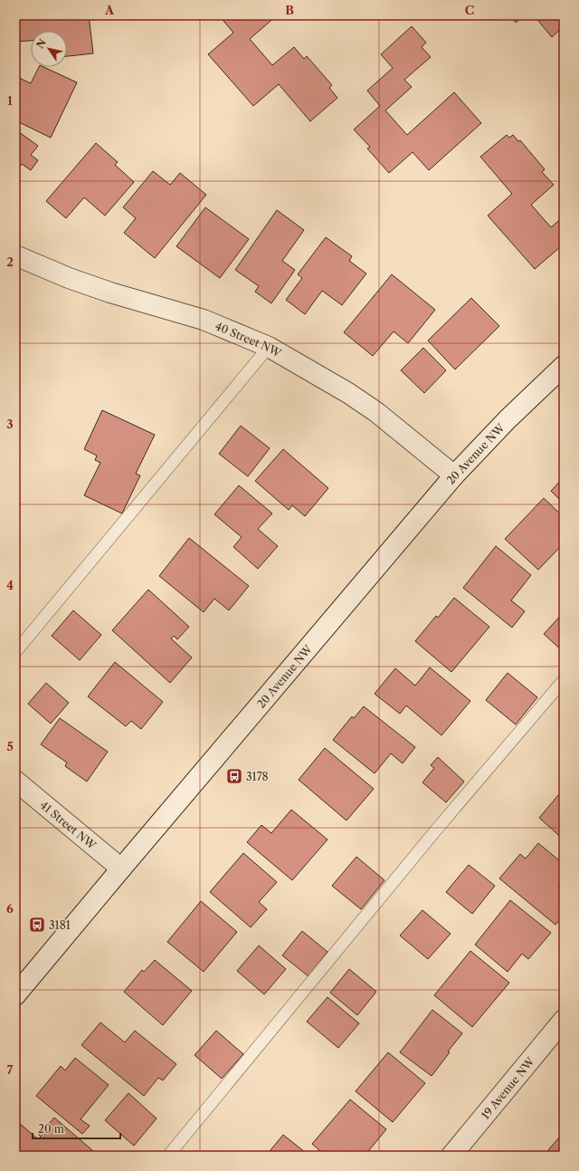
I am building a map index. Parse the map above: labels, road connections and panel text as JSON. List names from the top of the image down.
{
  "streets": {
    "street": [
      "40 Street NW",
      "20 Avenue NW",
      "41 Street NW",
      "19 Avenue NW"
    ]
  },
  "crossings": [
    ["40 Street NW", "20 Avenue NW"],
    ["20 Avenue NW", "41 Street NW"]
  ],
  "places": {
    "bus stop": ["3178", "3181"]
  },
  "scale_bar": "20 m",
  "north": "top left",
  "grid": {
    "columns": ["A", "B", "C"],
    "rows": [
      "1",
      "2",
      "3",
      "4",
      "5",
      "6",
      "7"
    ]
  }
}
